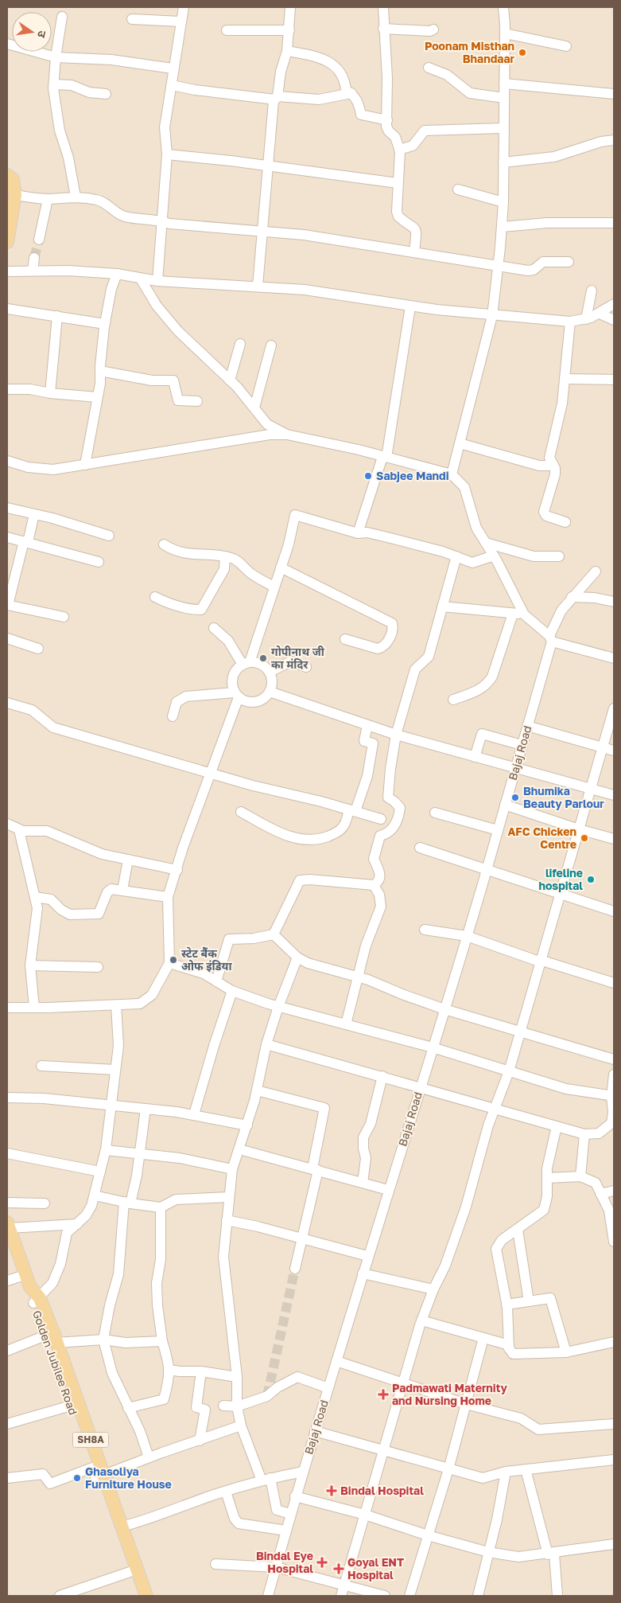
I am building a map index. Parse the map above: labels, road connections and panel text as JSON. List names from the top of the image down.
{
  "streets": {
    "main road": ["Golden Jubilee Road", "SH8A"],
    "street": ["Bajaj Road"]
  },
  "crossings": [
    ["Golden Jubilee Road", "SH8A"]
  ],
  "places": {
    "other": [
      "Poonam Misthan Bhandaar",
      "Sabjee Mandi",
      "गोपीनाथ जी का मंदिर",
      "Bhumika Beauty Parlour",
      "AFC Chicken Centre",
      "lifeline hospital",
      "स्टेट बेैंक ओफ इंडिया",
      "Ghasoliya Furniture House"
    ],
    "health": [
      "Padmawati Maternity and Nursing Home",
      "Bindal Hospital",
      "Bindal Eye Hospital",
      "Goyal ENT Hospital"
    ]
  },
  "north": "right"
}
